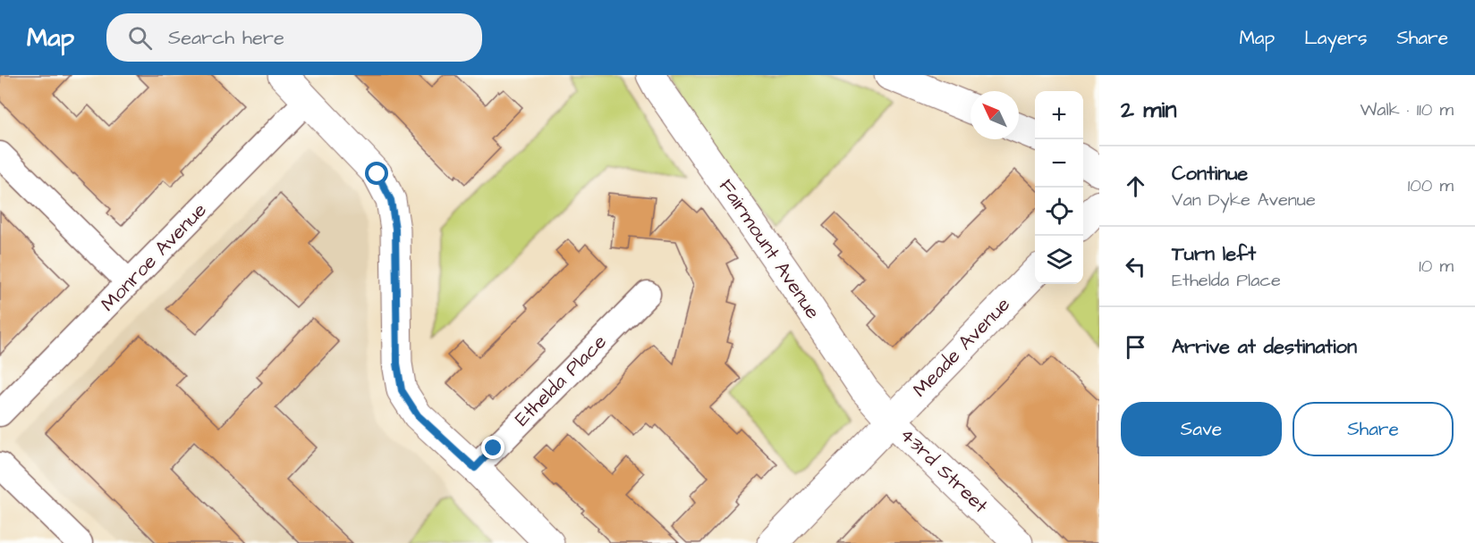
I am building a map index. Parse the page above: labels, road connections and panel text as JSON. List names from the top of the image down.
{
  "streets": {
    "main road": ["Fairmount Avenue", "Meade Avenue", "43rd Street"],
    "street": ["Monroe Avenue", "Ethelda Place"]
  },
  "crossings": [
    ["Fairmount Avenue", "Meade Avenue"],
    ["Fairmount Avenue", "43rd Street"],
    ["Meade Avenue", "43rd Street"]
  ],
  "north": "top left",
  "page": {
    "header": "Map",
    "search": "Search here",
    "nav": ["Map", "Layers", "Share"],
    "heading": ["2 min", "Walk · 110 m"],
    "map_buttons": ["+", "−"],
    "list": [
      ["Continue", "Van Dyke Avenue", "100 m"],
      ["Turn left", "Ethelda Place", "10 m"],
      "Arrive at destination"
    ],
    "buttons": ["Save", "Share"]
  }
}
